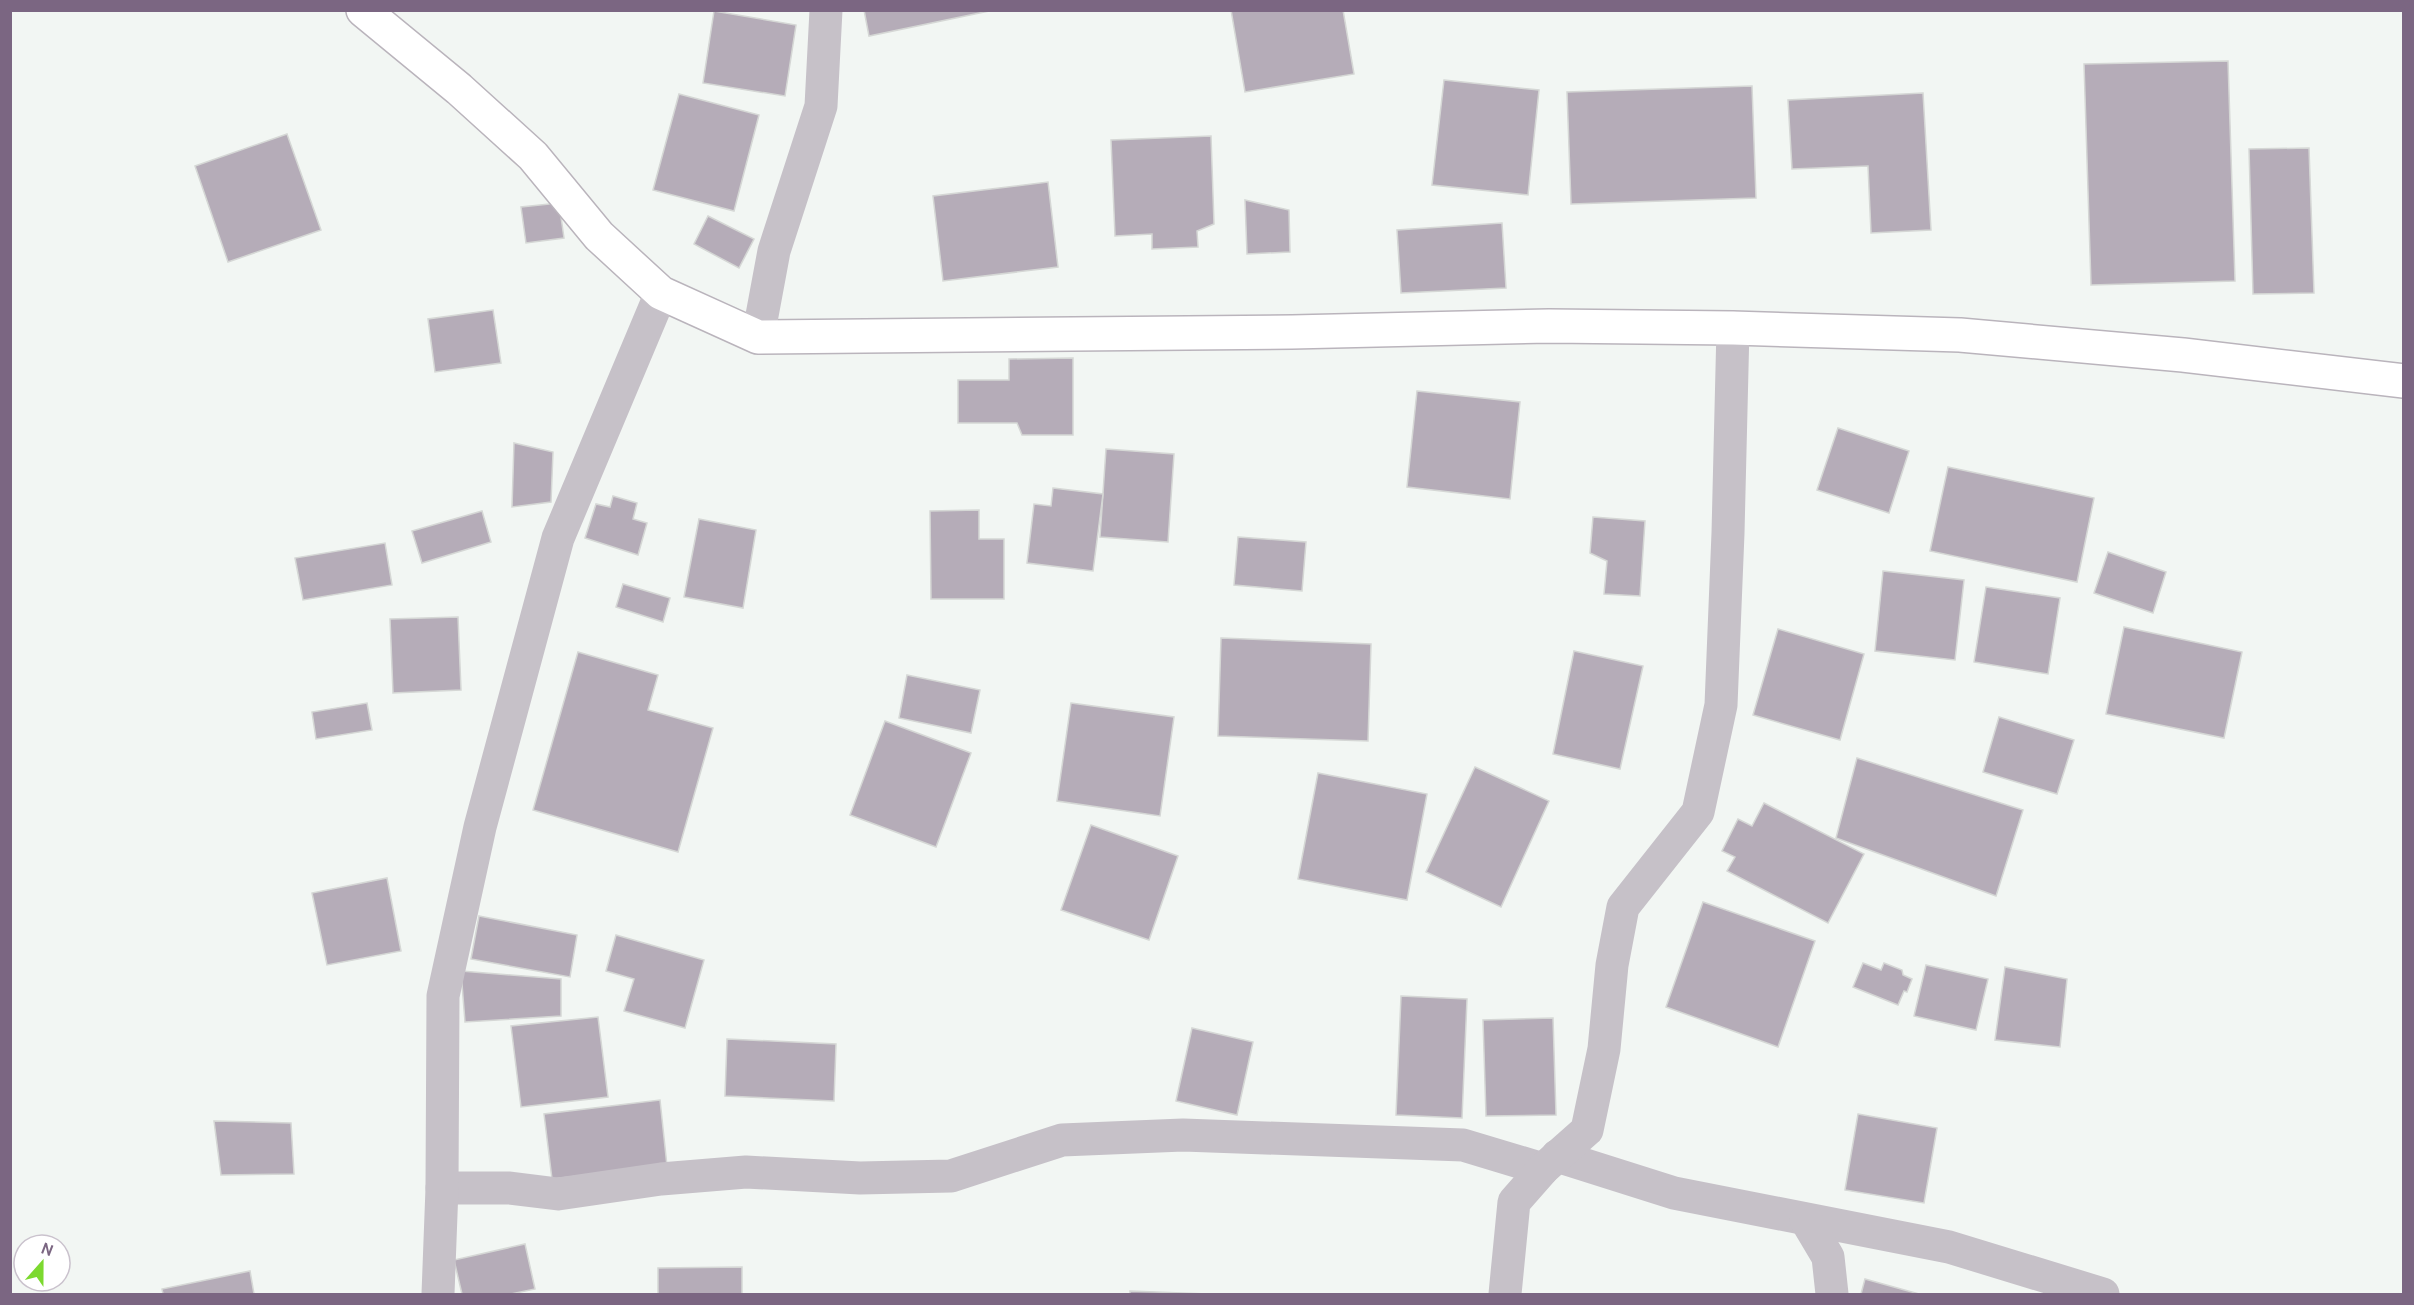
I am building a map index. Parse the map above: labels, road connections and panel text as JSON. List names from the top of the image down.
{
  "north": "top"
}
